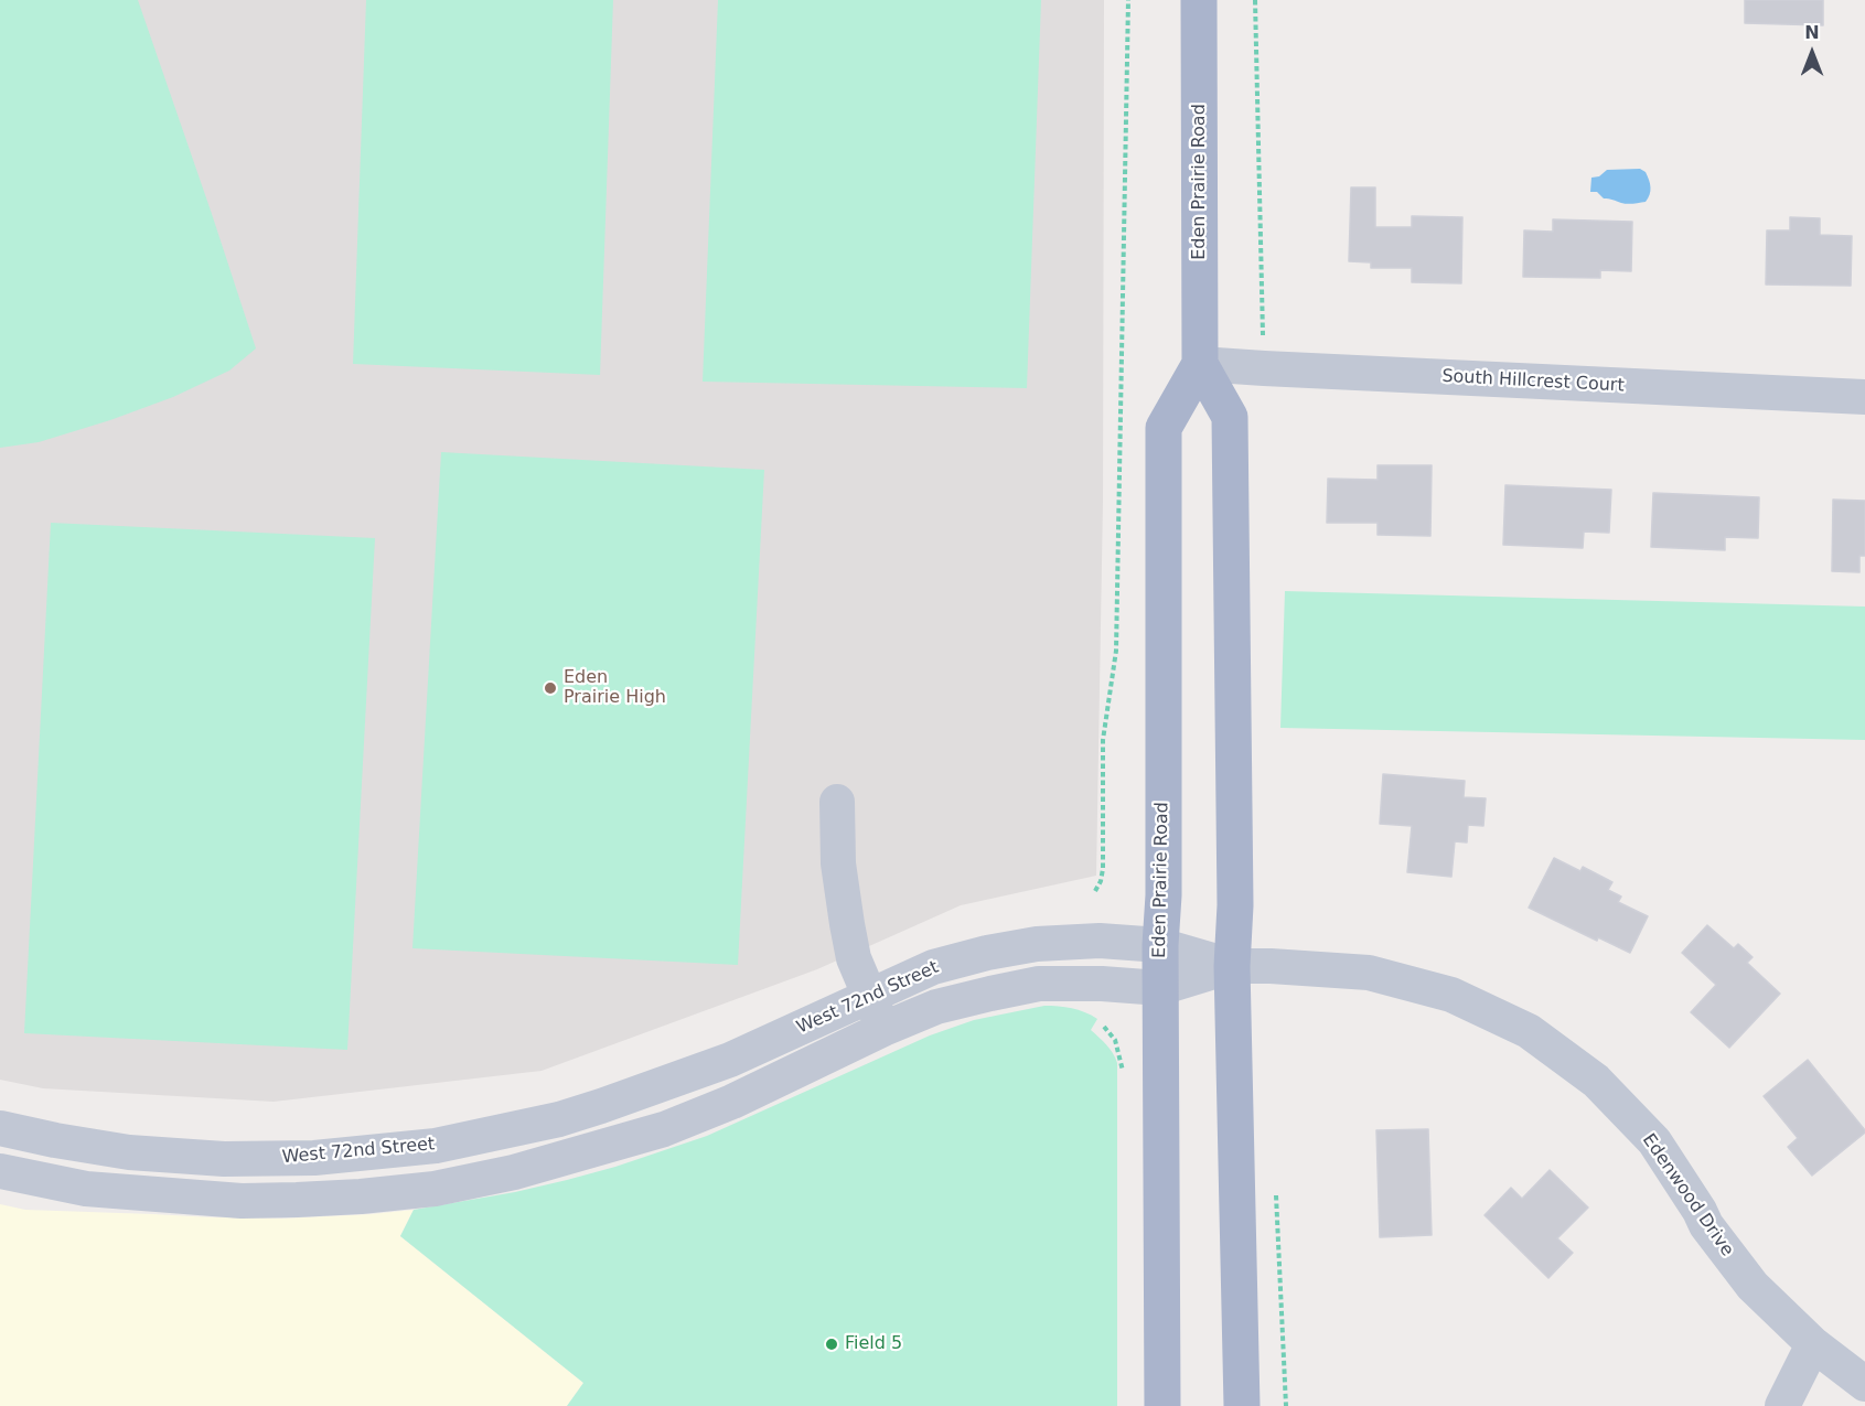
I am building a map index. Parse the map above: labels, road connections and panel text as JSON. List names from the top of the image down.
{
  "streets": {
    "main road": ["Eden Prairie Road"],
    "street": ["South Hillcrest Court", "West 72nd Street", "Edenwood Drive"]
  },
  "crossings": [
    ["Eden Prairie Road", "South Hillcrest Court"],
    ["Eden Prairie Road", "West 72nd Street"],
    ["Eden Prairie Road", "Edenwood Drive"],
    ["West 72nd Street", "Edenwood Drive"]
  ],
  "places": ["Eden Prairie High", "Field 5"],
  "north": "top"
}
